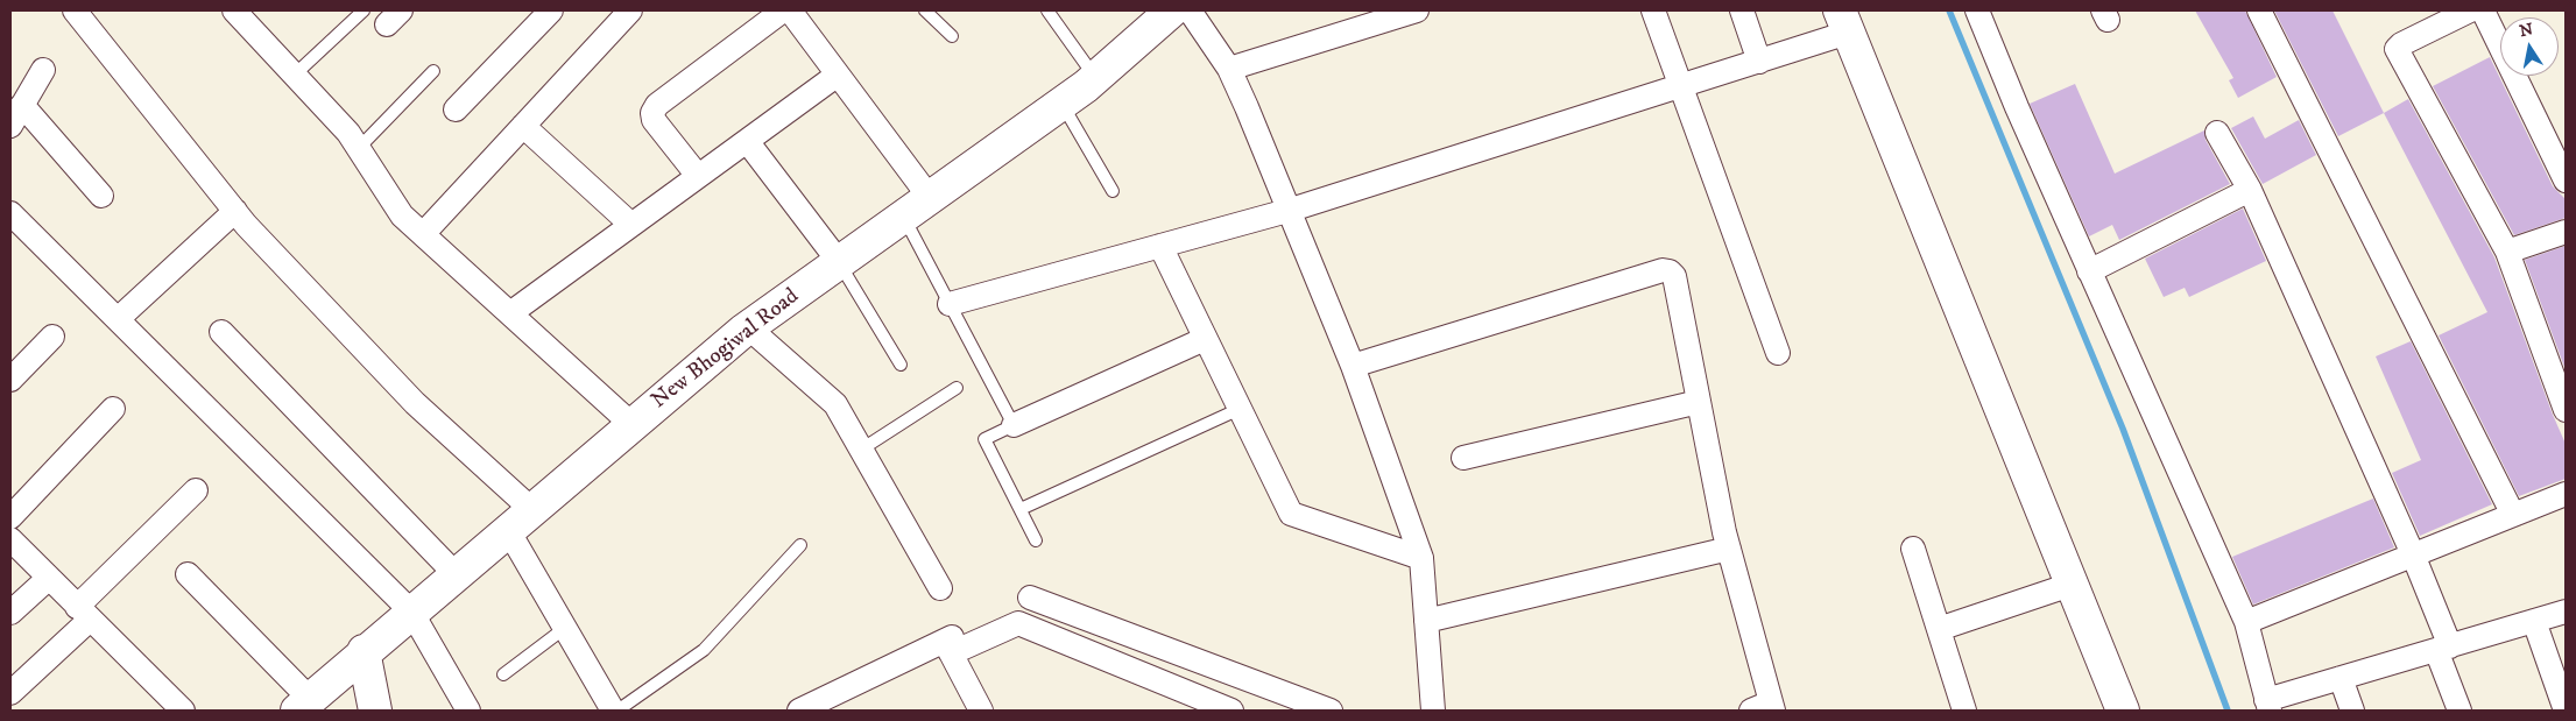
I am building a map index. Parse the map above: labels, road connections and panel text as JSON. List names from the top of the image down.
{
  "streets": {
    "street": ["New Bhogiwal Road"]
  },
  "north": "top"
}
